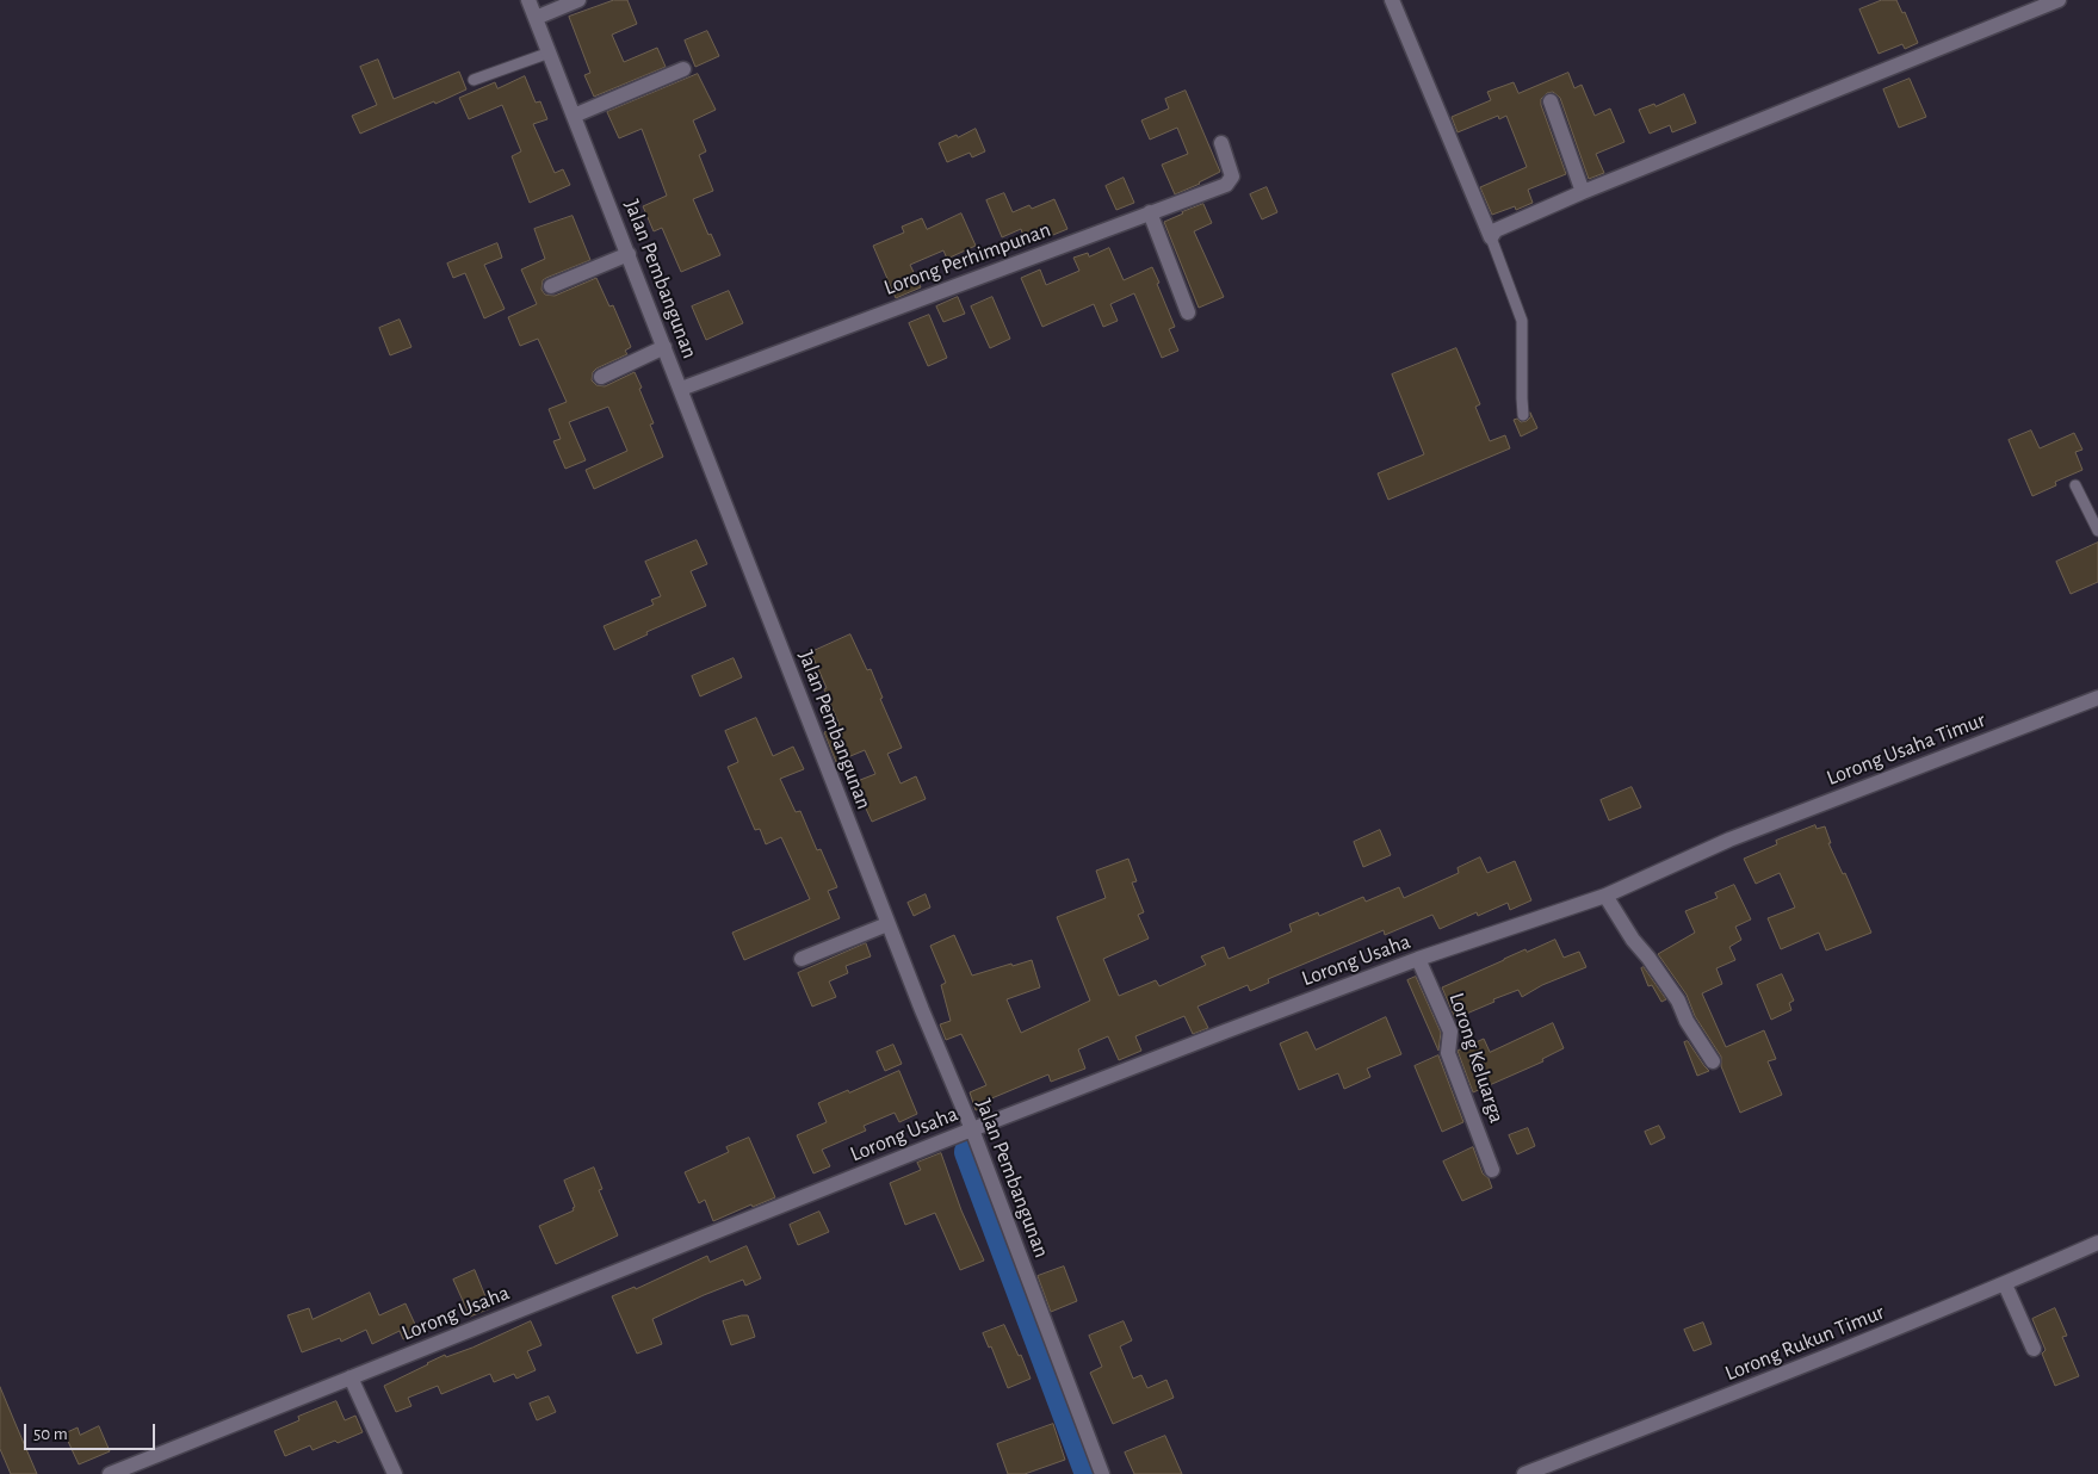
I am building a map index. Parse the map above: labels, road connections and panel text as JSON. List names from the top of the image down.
{
  "streets": {
    "street": [
      "Lorong Perhimpunan",
      "Jalan Pembangunan",
      "Lorong Usaha Timur",
      "Lorong Usaha",
      "Lorong Keluarga",
      "Lorong Rukun Timur"
    ]
  },
  "crossings": [
    ["Lorong Perhimpunan", "Jalan Pembangunan"],
    ["Jalan Pembangunan", "Lorong Usaha"],
    ["Lorong Usaha Timur", "Lorong Usaha"],
    ["Lorong Usaha", "Lorong Keluarga"]
  ],
  "scale_bar": "50 m"
}
